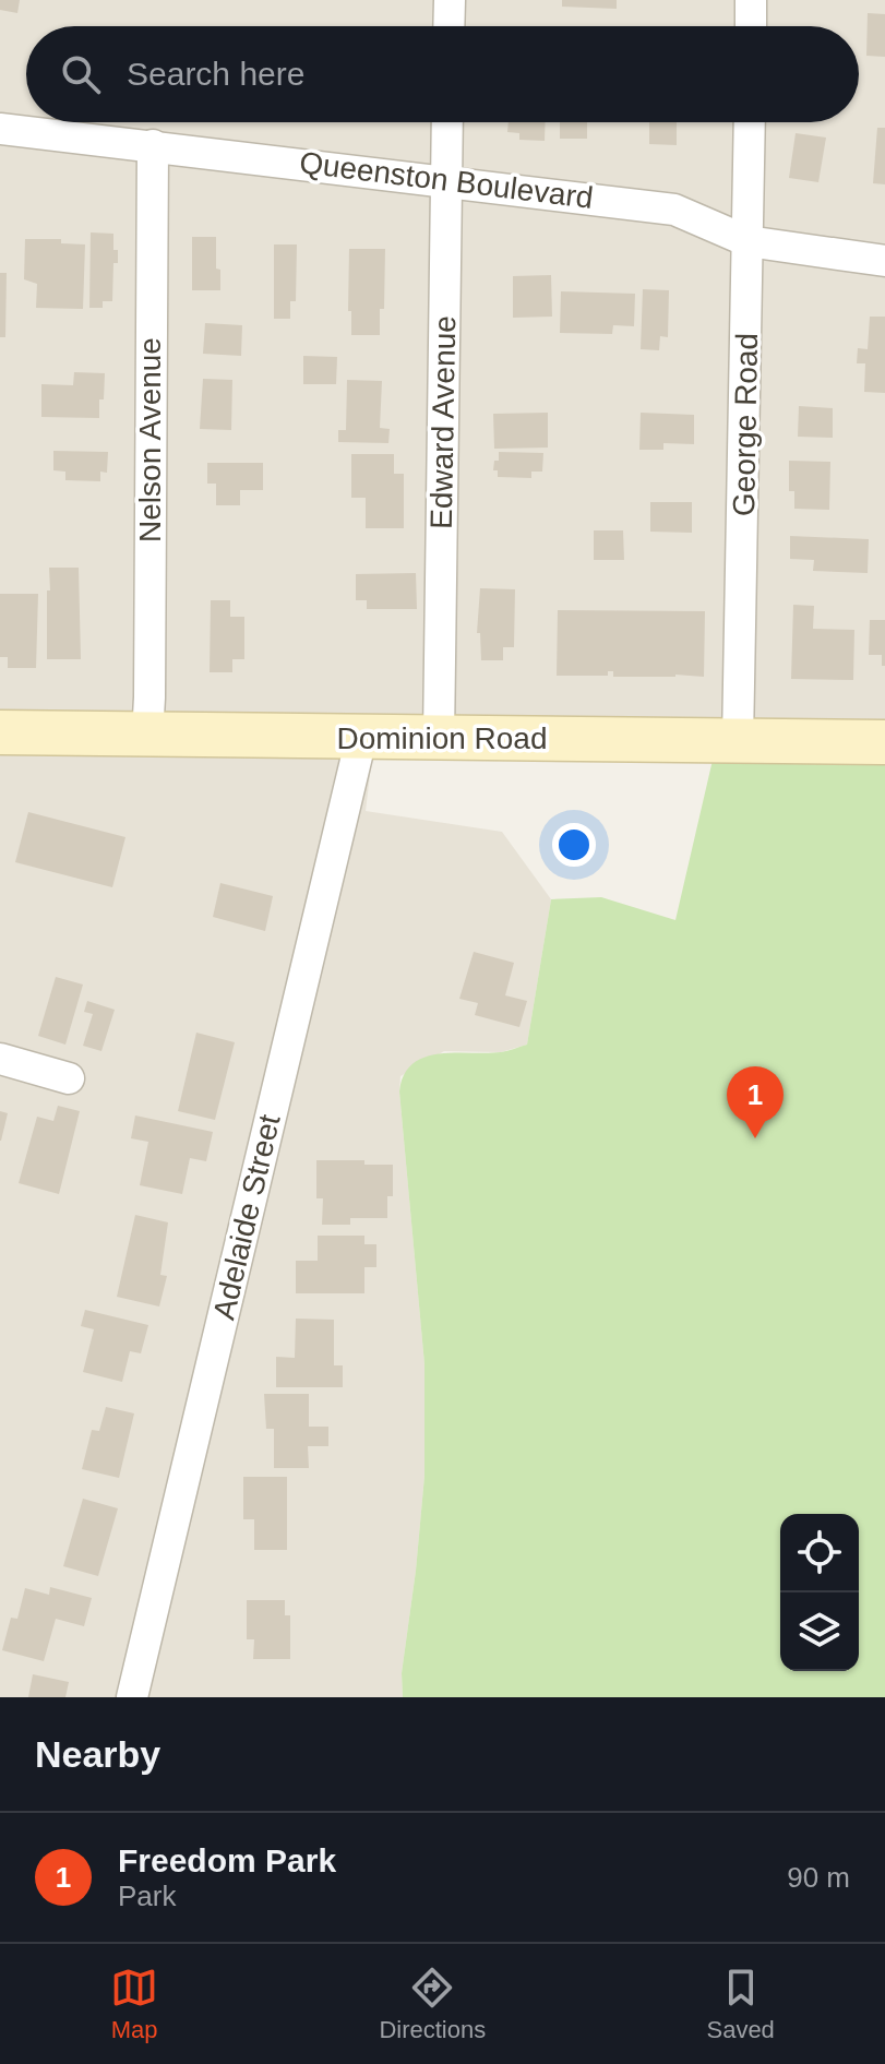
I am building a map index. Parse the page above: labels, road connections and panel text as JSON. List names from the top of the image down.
{
  "streets": {
    "main road": ["Dominion Road"],
    "street": [
      "Queenston Boulevard",
      "Edward Avenue",
      "George Road",
      "Nelson Avenue",
      "Adelaide Street"
    ]
  },
  "crossings": [
    ["Queenston Boulevard", "Edward Avenue"],
    ["Queenston Boulevard", "George Road"],
    ["Queenston Boulevard", "Nelson Avenue"],
    ["Edward Avenue", "Dominion Road"],
    ["George Road", "Dominion Road"],
    ["Nelson Avenue", "Dominion Road"],
    ["Dominion Road", "Adelaide Street"]
  ],
  "page": {
    "search": "Search here",
    "pins": "1",
    "heading": "Nearby",
    "list": [
      {
        "mark": "1",
        "name": "Freedom Park",
        "note": "Park",
        "value": "90 m"
      }
    ],
    "nav": ["Map", "Directions", "Saved"]
  }
}
